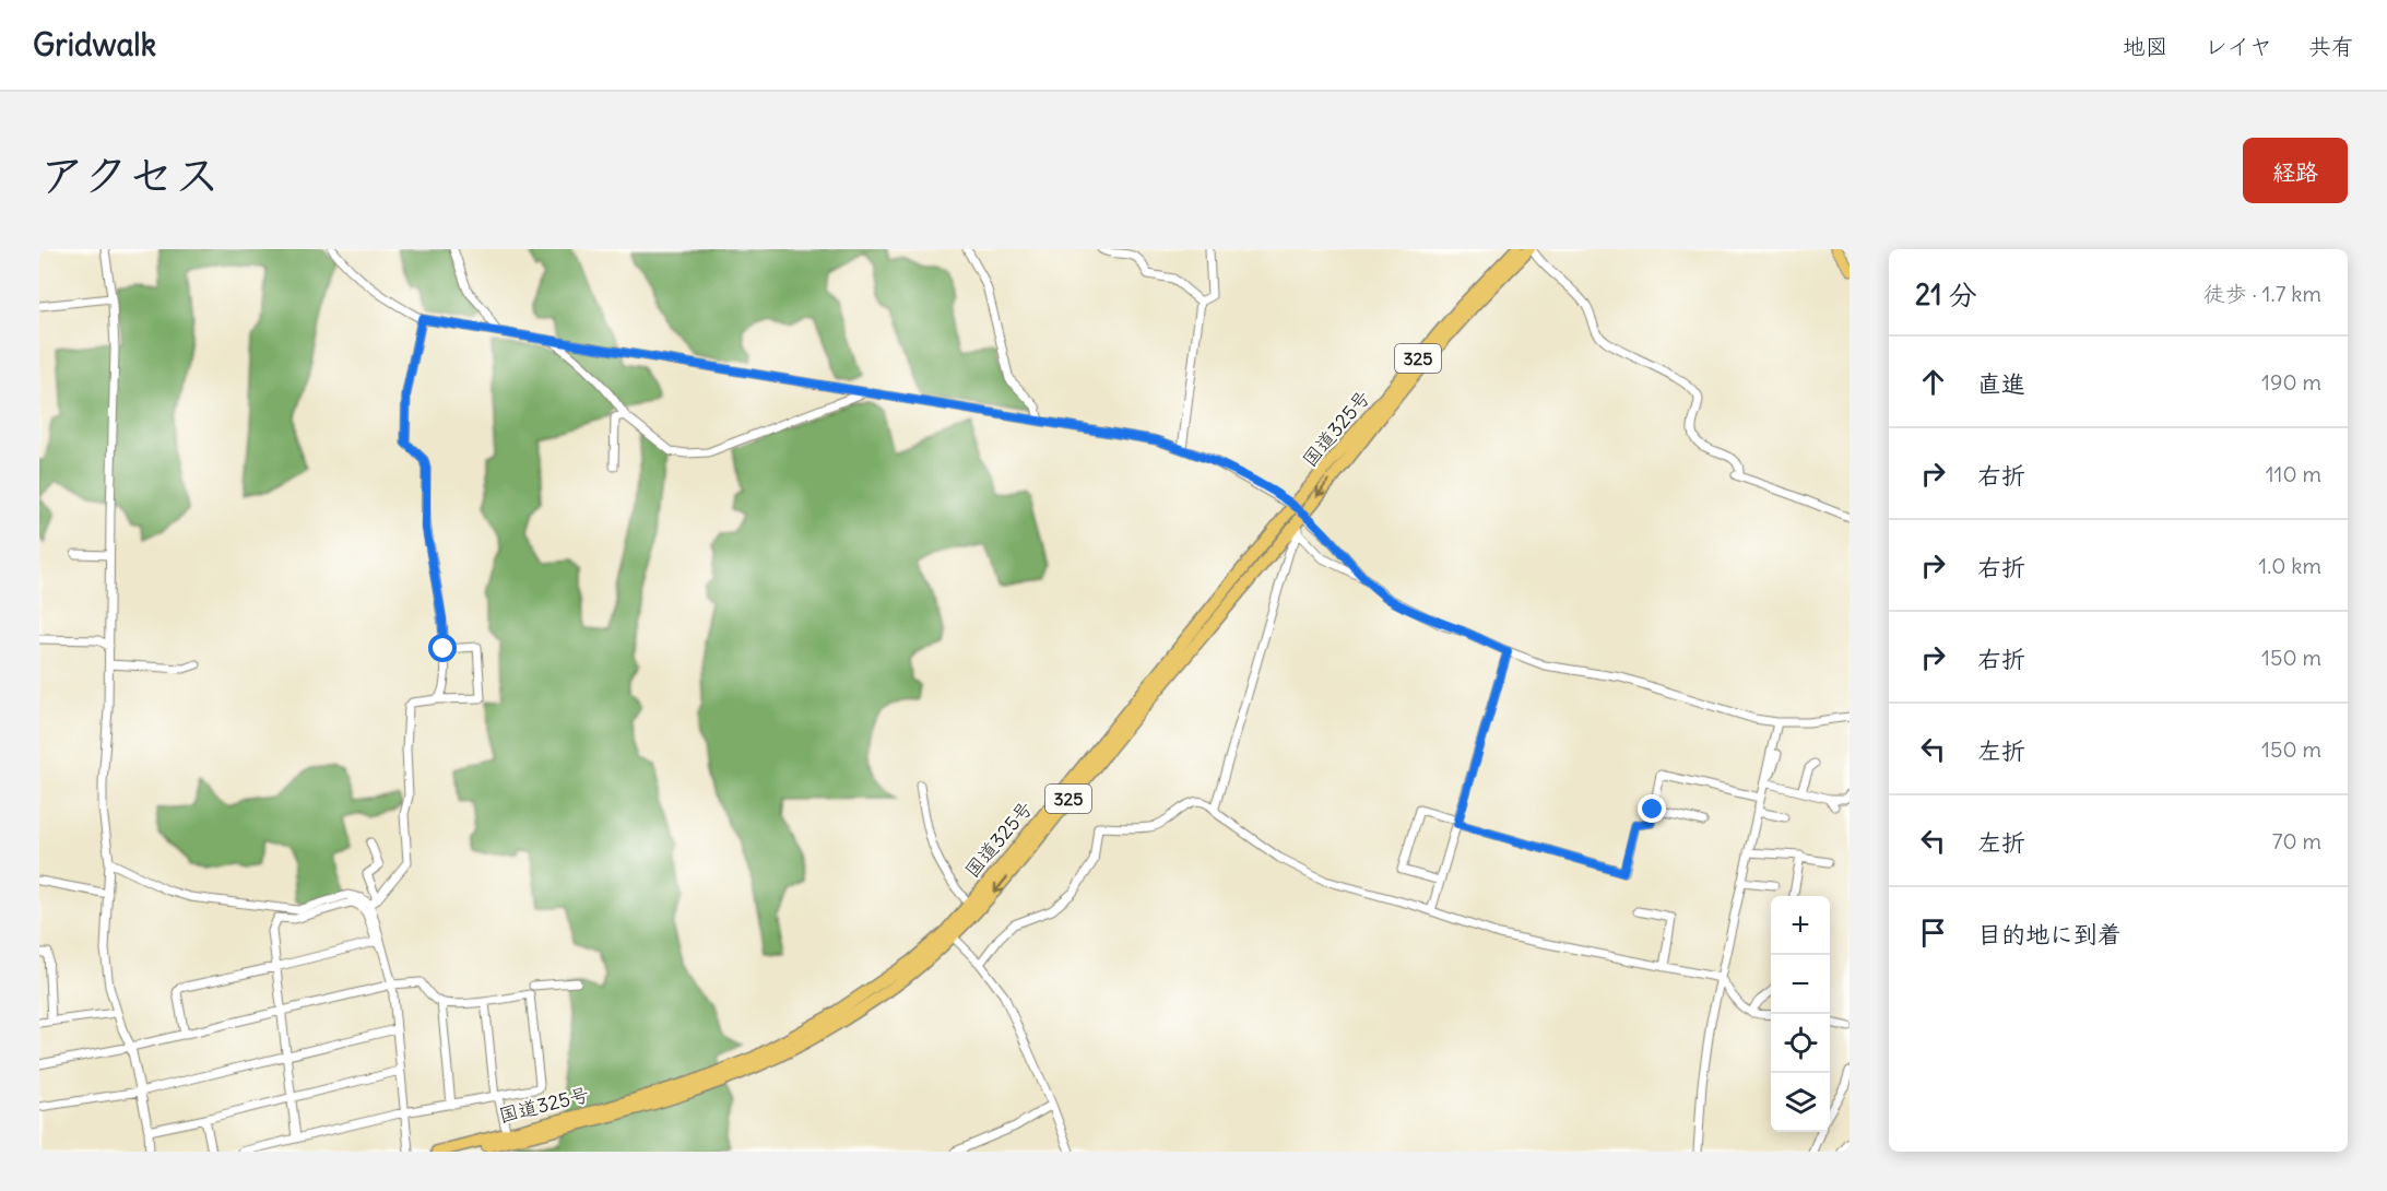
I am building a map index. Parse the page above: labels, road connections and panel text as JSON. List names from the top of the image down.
{
  "streets": {
    "highway": ["325", "国道325号"]
  },
  "page": {
    "header": "Gridwalk",
    "nav": ["地図", "レイヤ", "共有"],
    "title": "アクセス",
    "buttons": "経路",
    "heading": ["21 分", "徒歩 · 1.7 km"],
    "list": [
      ["直進", "190 m"],
      ["右折", "110 m"],
      ["右折", "1.0 km"],
      ["右折", "150 m"],
      ["左折", "150 m"],
      ["左折", "70 m"],
      "目的地に到着"
    ],
    "map_buttons": ["+", "−"]
  }
}
